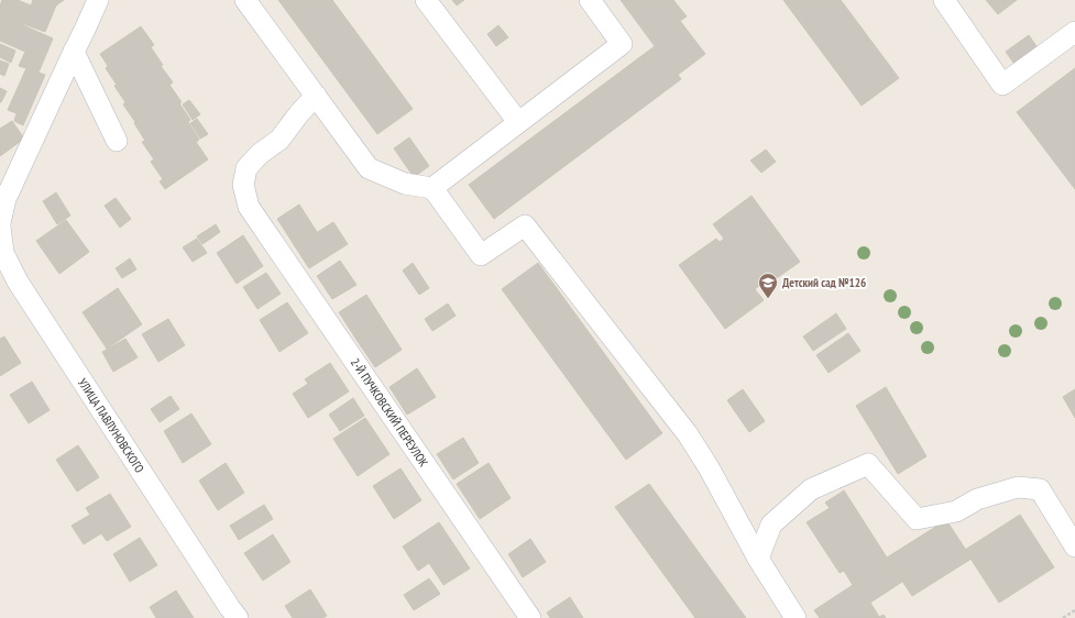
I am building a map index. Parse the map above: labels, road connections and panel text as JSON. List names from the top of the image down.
{
  "streets": {
    "street": ["2-Й ПУЧКОВСКИЙ ПЕРЕУЛОК", "УЛИЦА ПАВЛУНОВСКОГО"]
  },
  "places": {
    "school or university": ["Детский сад №126"]
  }
}
